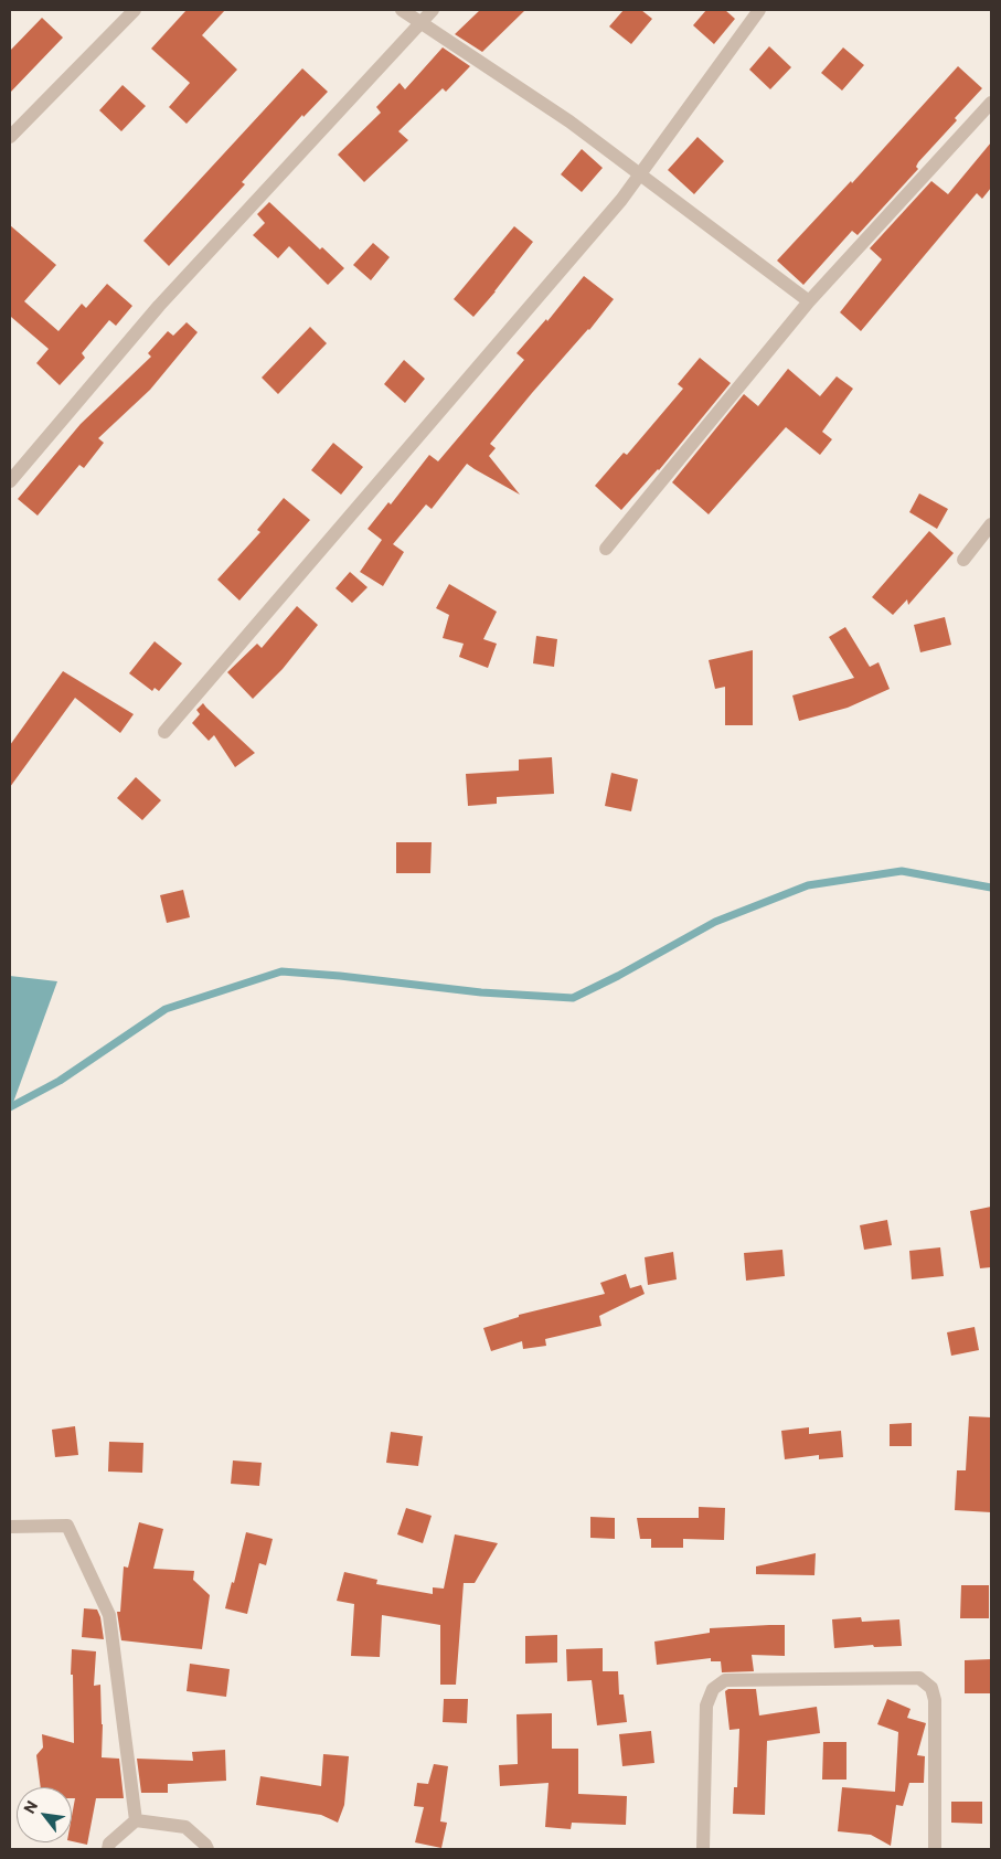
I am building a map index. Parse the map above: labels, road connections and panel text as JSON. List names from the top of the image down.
{
  "north": "top left"
}
